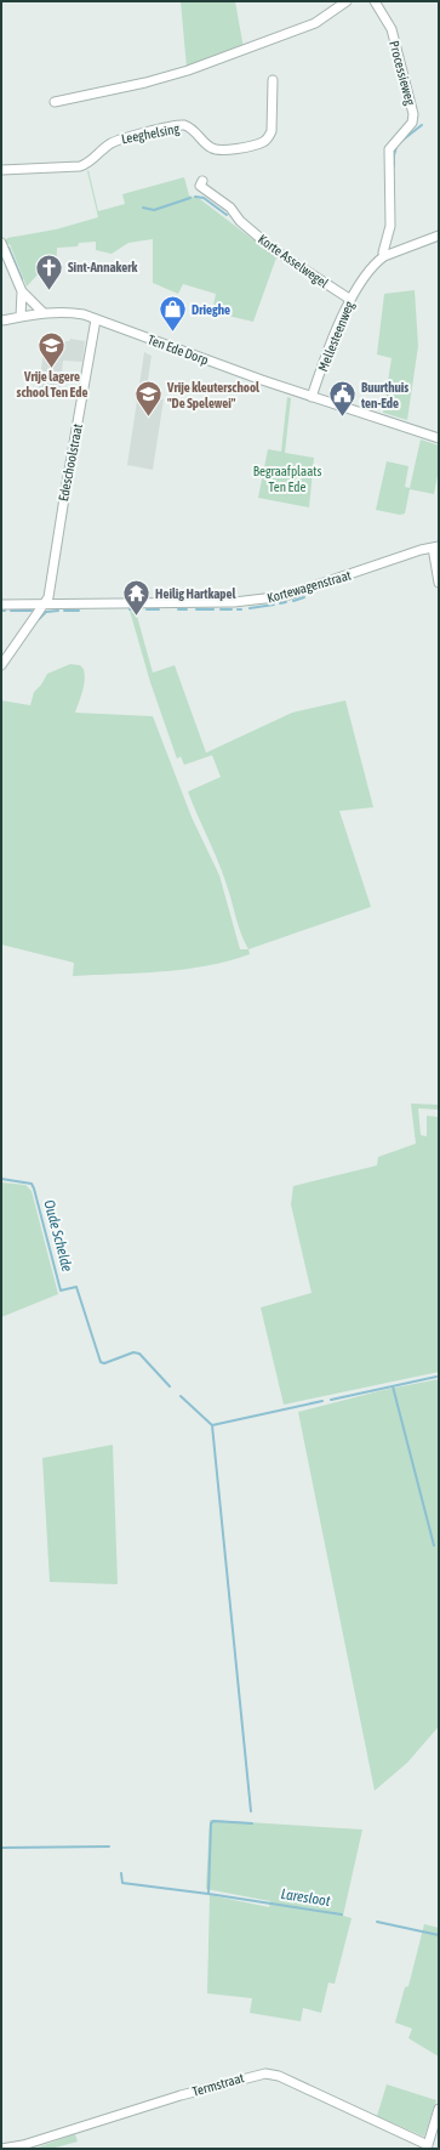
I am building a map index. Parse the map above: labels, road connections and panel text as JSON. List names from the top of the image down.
{
  "streets": {
    "street": [
      "Processieweg",
      "Leeghelsing",
      "Korte Asselwegel",
      "Mellesteenweg",
      "Ten Ede Dorp",
      "Edeschoolstraat",
      "Kortewagenstraat",
      "Termstraat"
    ]
  },
  "crossings": [
    ["Processieweg", "Mellesteenweg"],
    ["Korte Asselwegel", "Mellesteenweg"],
    ["Mellesteenweg", "Ten Ede Dorp"],
    ["Ten Ede Dorp", "Edeschoolstraat"],
    ["Edeschoolstraat", "Kortewagenstraat"]
  ],
  "water": ["Oude Schelde", "Laresloot"],
  "parks": ["Begraafplaats Ten Ede"],
  "places": {
    "church": ["Sint-Annakerk"],
    "shop": ["Drieghe"],
    "school or university": ["Vrije lagere school Ten Ede", "Vrije kleuterschool \"De Spelewei\""],
    "public building": ["Buurthuis ten-Ede"],
    "temple": ["Heilig Hartkapel"]
  }
}
